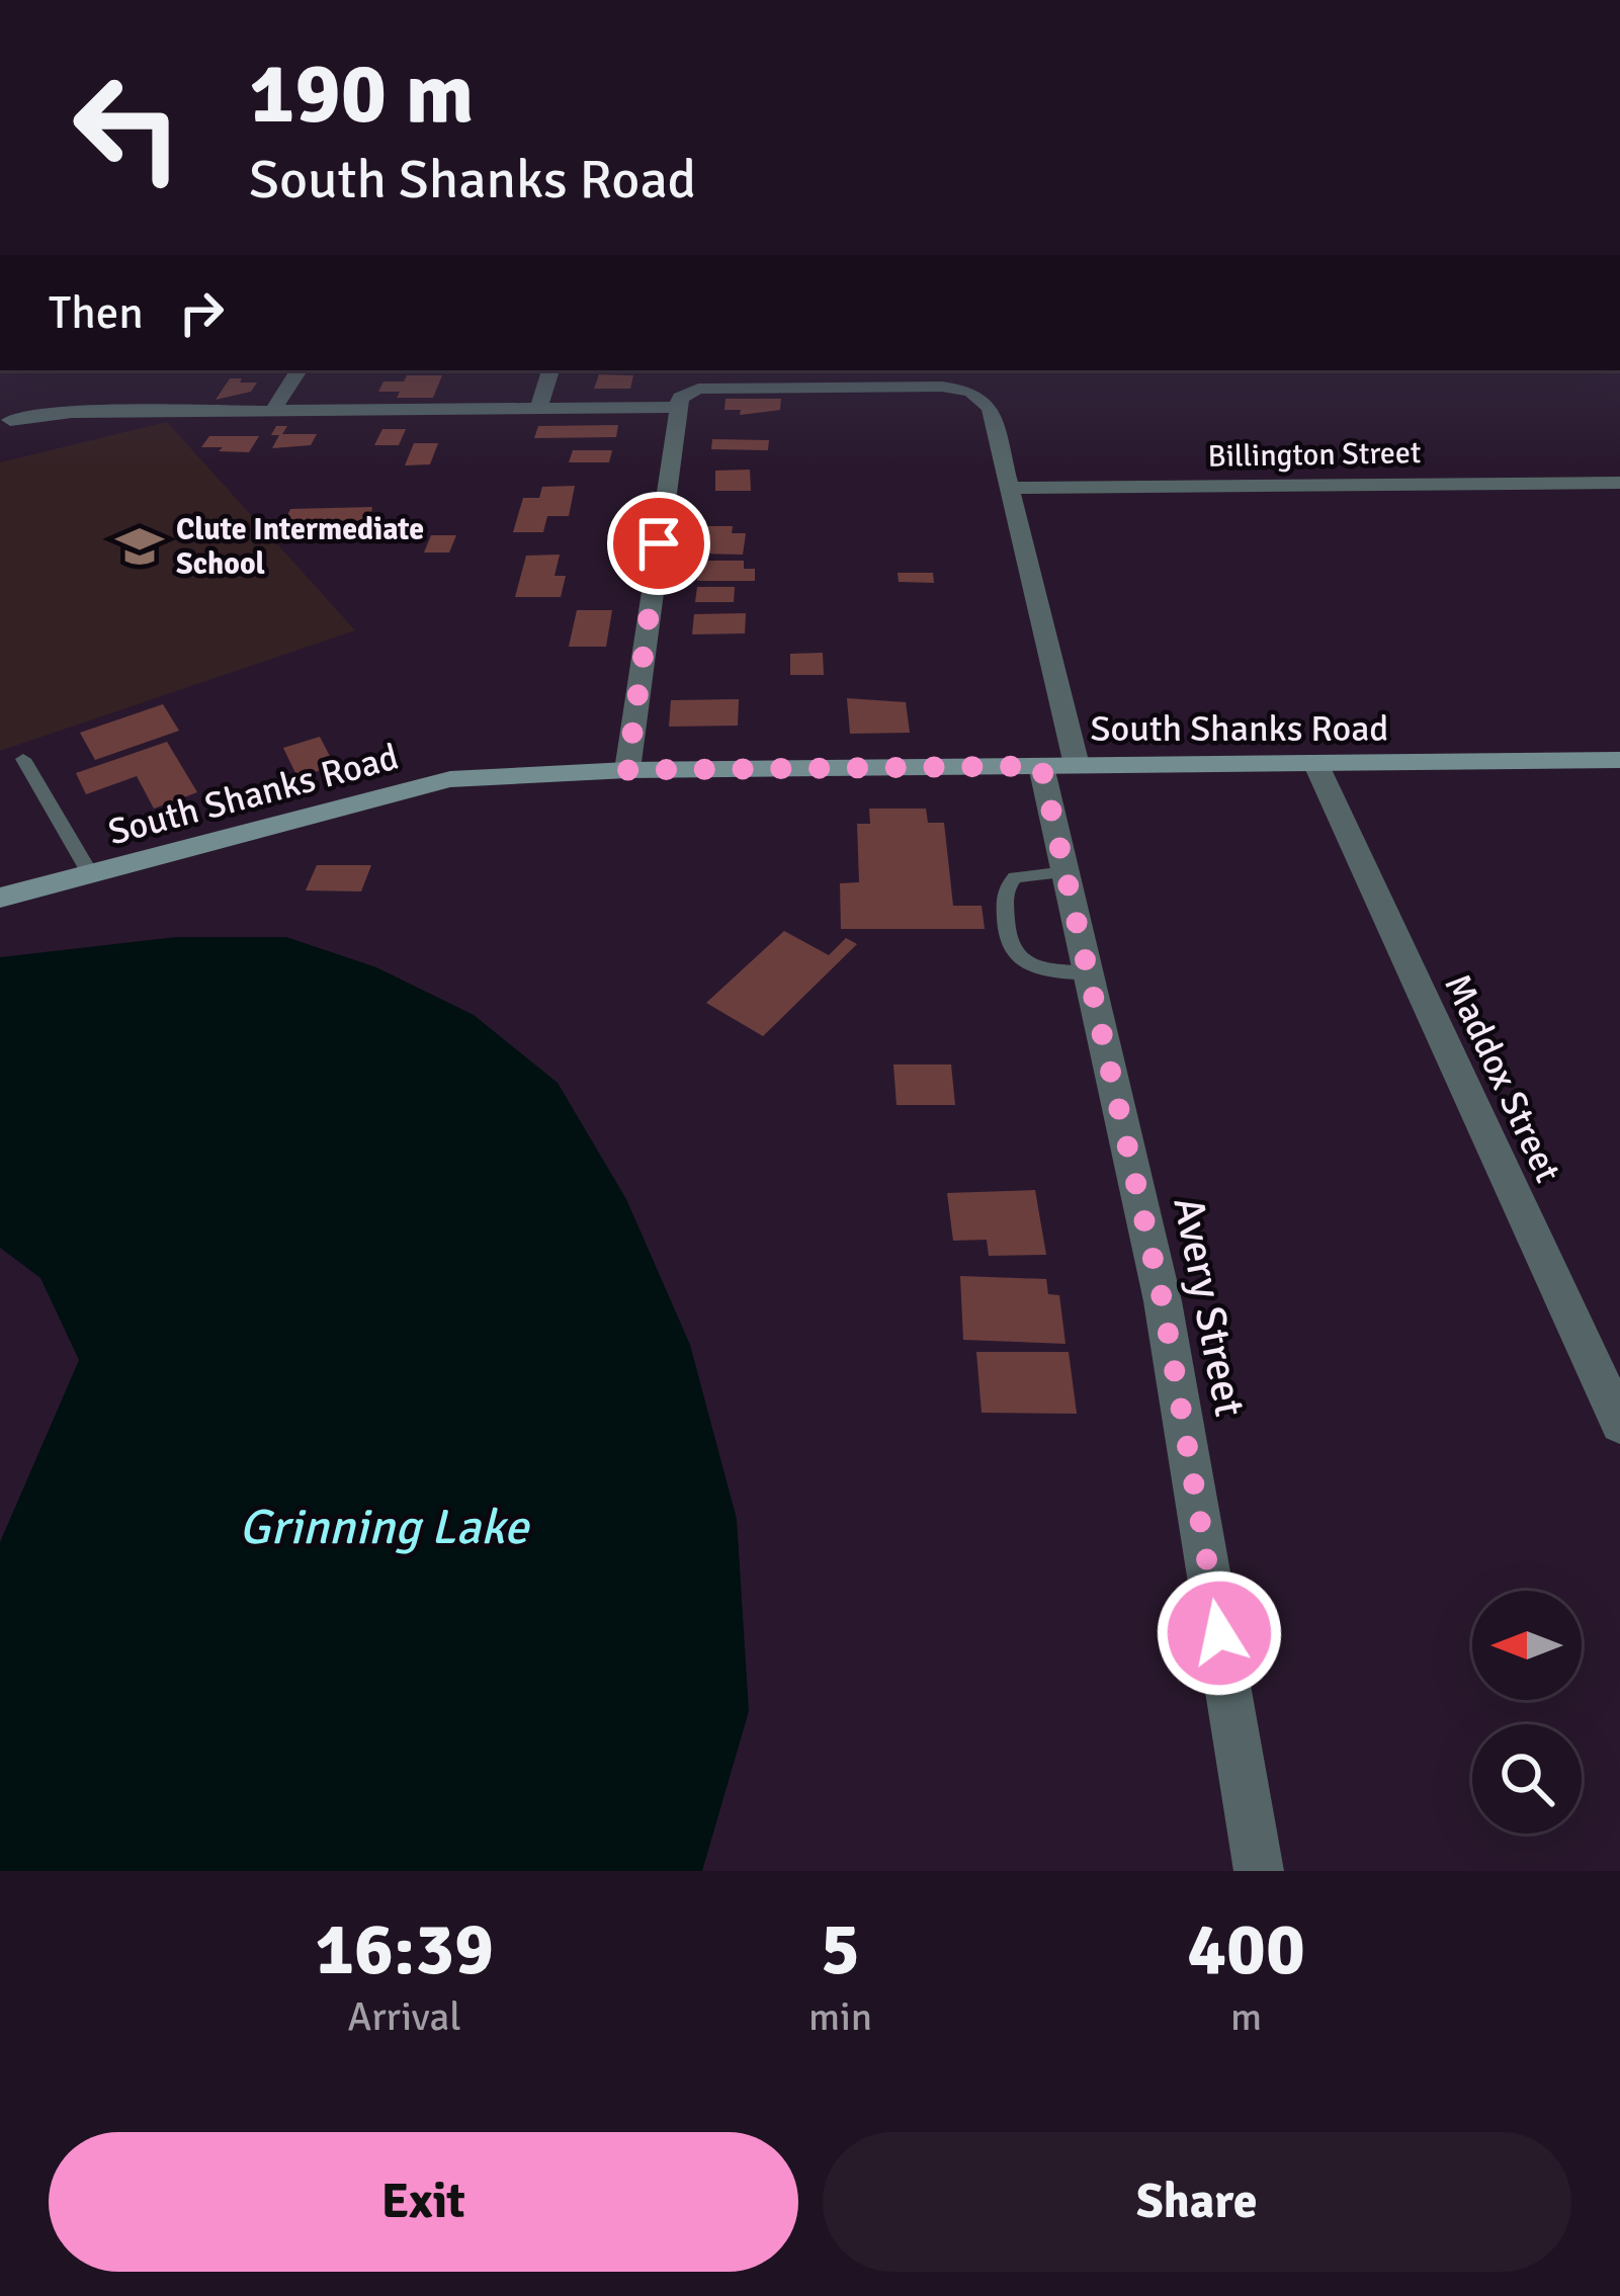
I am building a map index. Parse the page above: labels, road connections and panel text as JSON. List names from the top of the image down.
{
  "streets": {
    "street": [
      "Billington Street",
      "South Shanks Road",
      "Maddox Street",
      "Avery Street"
    ]
  },
  "crossings": [
    ["Billington Street", "Avery Street"],
    ["South Shanks Road", "Maddox Street"],
    ["South Shanks Road", "Avery Street"]
  ],
  "water": ["Grinning Lake"],
  "places": {
    "school or university": ["Clute Intermediate School"]
  },
  "north": "left",
  "page": {
    "turn": ["190 m", "South Shanks Road"],
    "then": "Then",
    "eta": [
      "16:39",
      "Arrival",
      "5",
      "min",
      "400",
      "m"
    ],
    "buttons": ["Exit", "Share"]
  }
}
